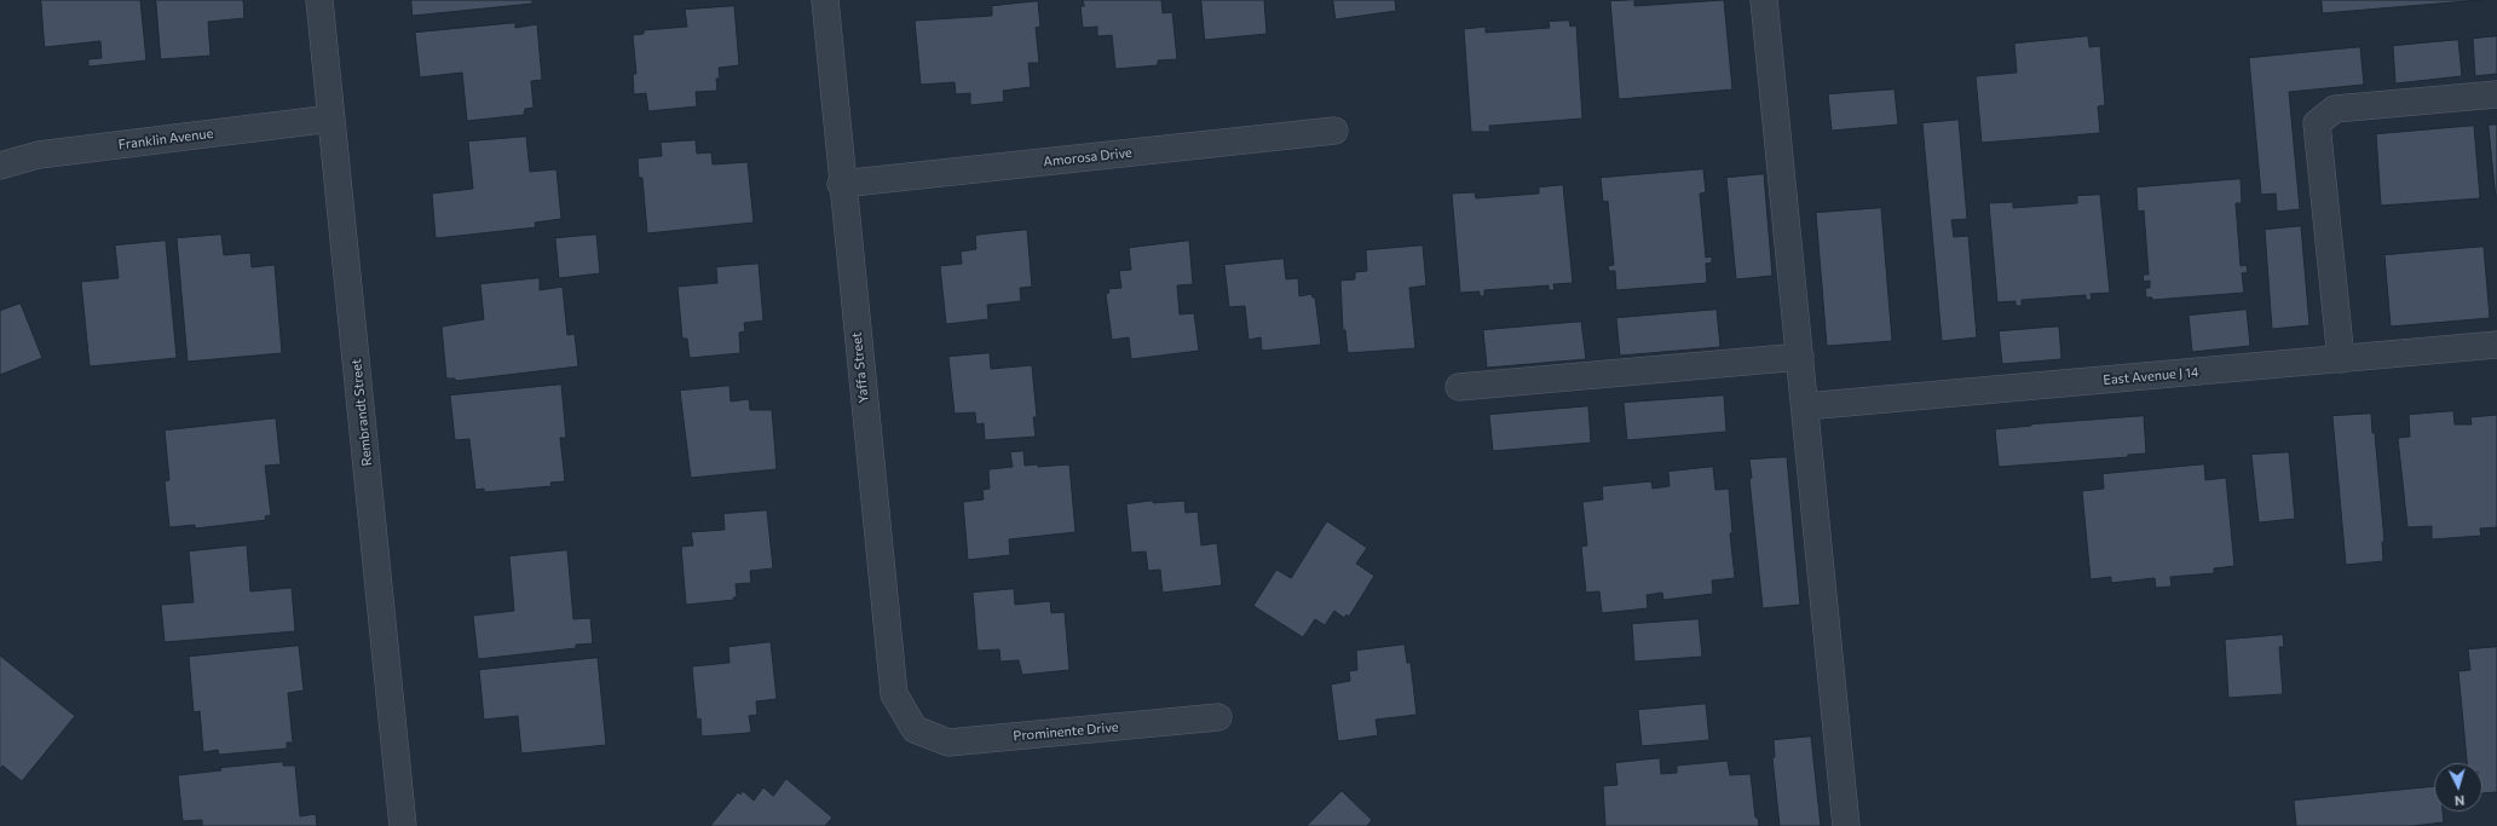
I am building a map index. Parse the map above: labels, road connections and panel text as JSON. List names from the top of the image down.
{
  "streets": {
    "street": [
      "Franklin Avenue",
      "Amorosa Drive",
      "Yaffa Street",
      "East Avenue J 14",
      "Rembrandt Street",
      "Prominente Drive"
    ]
  },
  "crossings": [
    ["Franklin Avenue", "Rembrandt Street"],
    ["Amorosa Drive", "Yaffa Street"],
    ["Yaffa Street", "Prominente Drive"]
  ],
  "north": "bottom"
}
